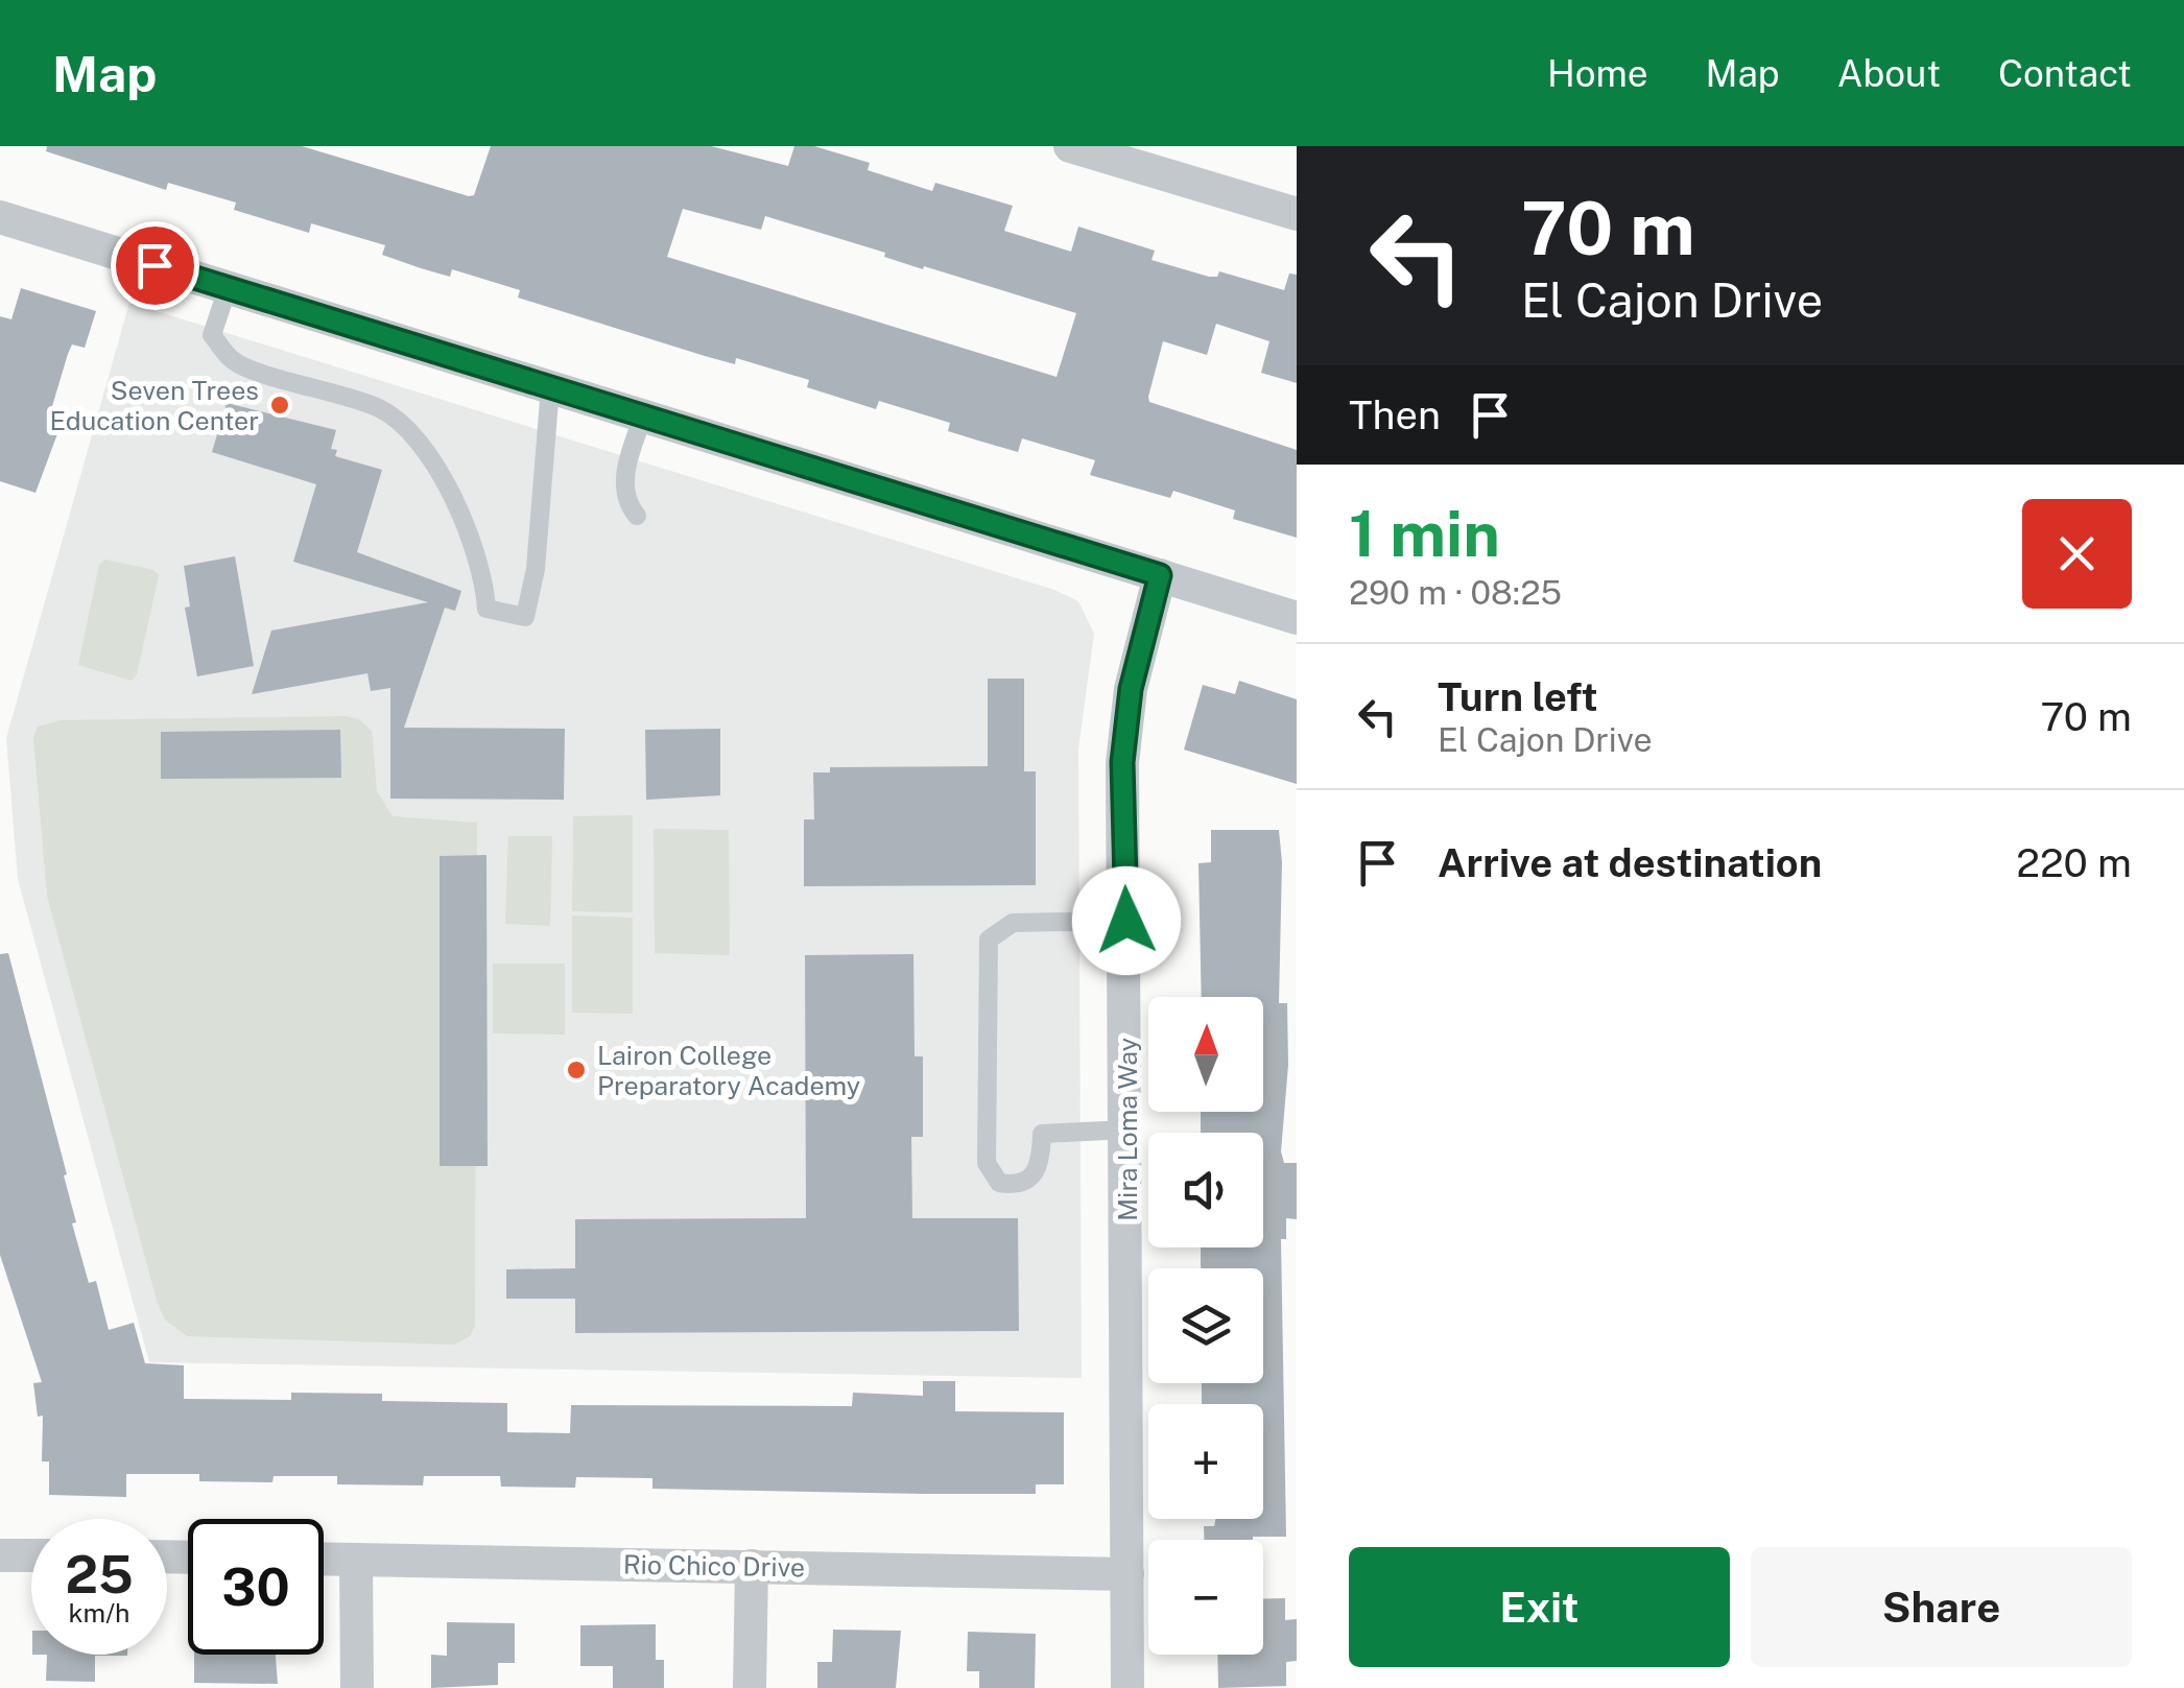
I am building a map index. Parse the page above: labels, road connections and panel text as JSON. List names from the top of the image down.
{
  "streets": {
    "street": ["Mira Loma Way", "Rio Chico Drive"]
  },
  "crossings": [
    ["Mira Loma Way", "Rio Chico Drive"]
  ],
  "places": ["Seven Trees Education Center", "Lairon College Preparatory Academy"],
  "north": "top",
  "page": {
    "header": "Map",
    "nav": [
      "Home",
      "Map",
      "About",
      "Contact"
    ],
    "turn": ["70 m", "El Cajon Drive"],
    "then": "Then",
    "heading": ["1 min", "290 m · 08:25"],
    "list": [
      {
        "name": "Turn left",
        "note": "El Cajon Drive",
        "value": "70 m"
      },
      {
        "name": "Arrive at destination",
        "value": "220 m"
      }
    ],
    "map_buttons": ["+", "−"],
    "speed": "25 km/h",
    "limit": "30",
    "buttons": ["Exit", "Share"]
  }
}
